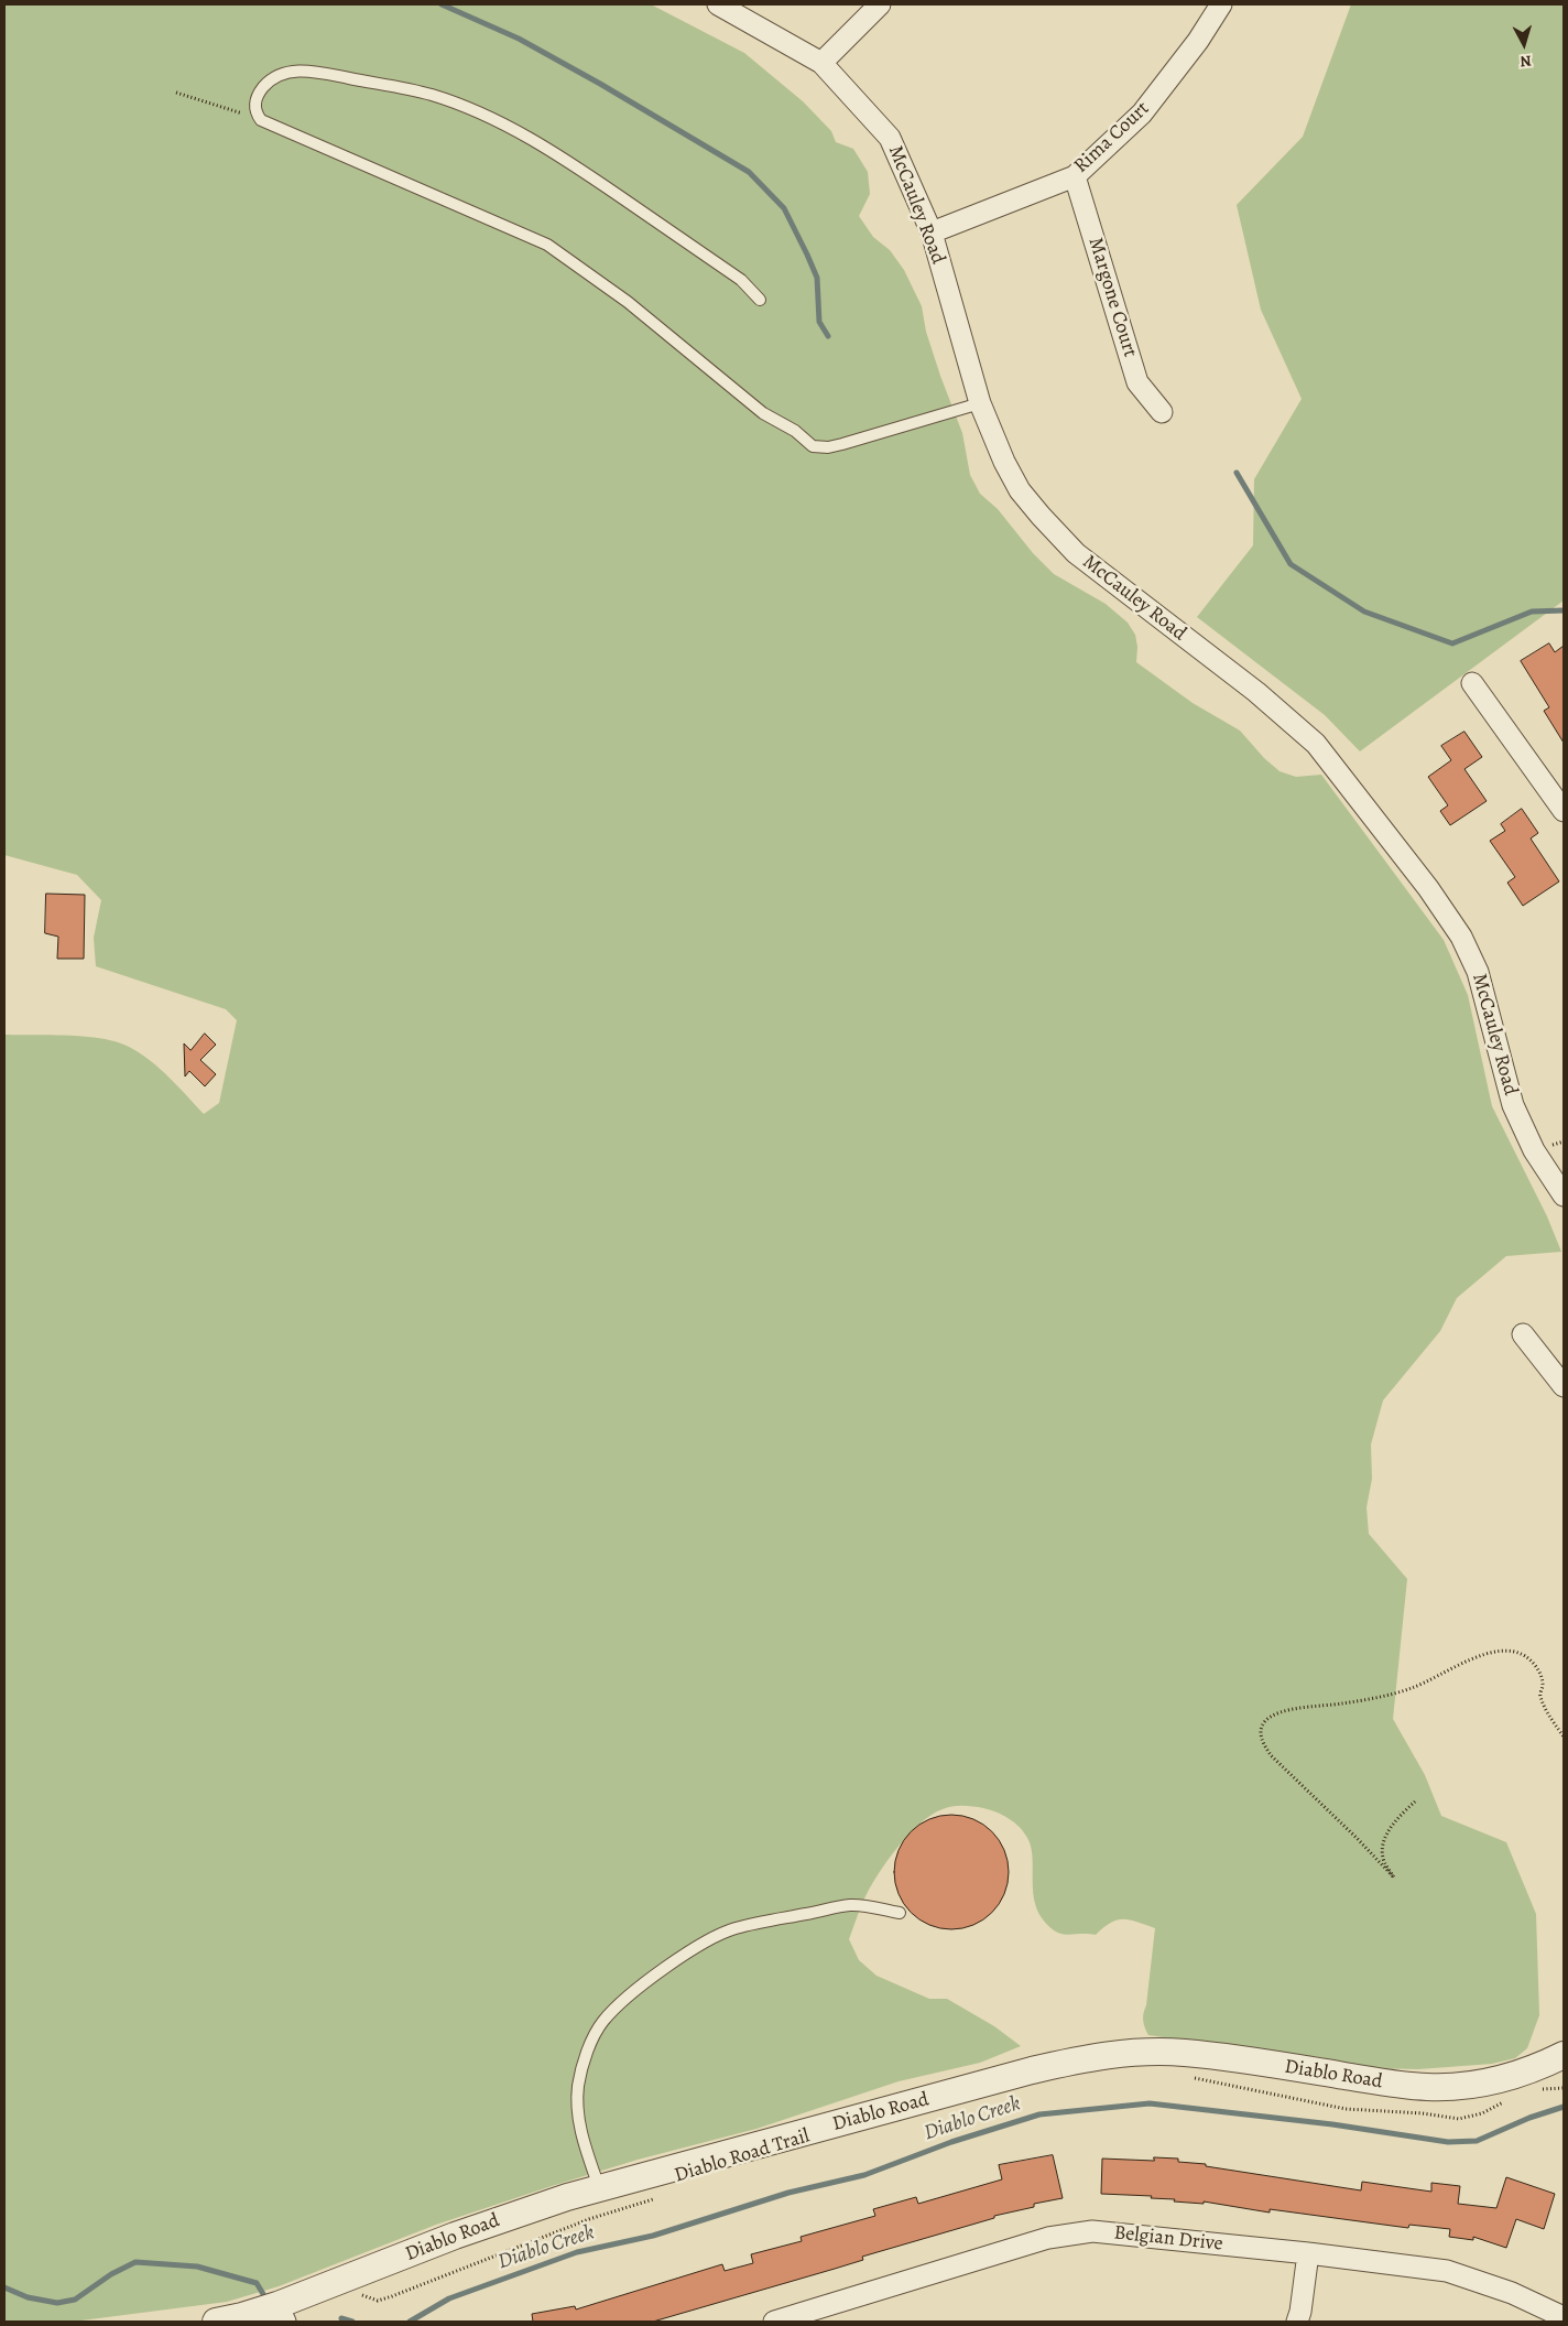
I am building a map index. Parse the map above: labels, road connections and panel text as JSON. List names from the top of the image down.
{
  "streets": {
    "street": [
      "Rima Court",
      "McCauley Road",
      "Margone Court",
      "Diablo Road",
      "Belgian Drive"
    ],
    "path": ["Diablo Road Trail"]
  },
  "crossings": [
    ["Rima Court", "McCauley Road"],
    ["Rima Court", "Margone Court"]
  ],
  "water": ["Diablo Creek"],
  "north": "bottom"
}
